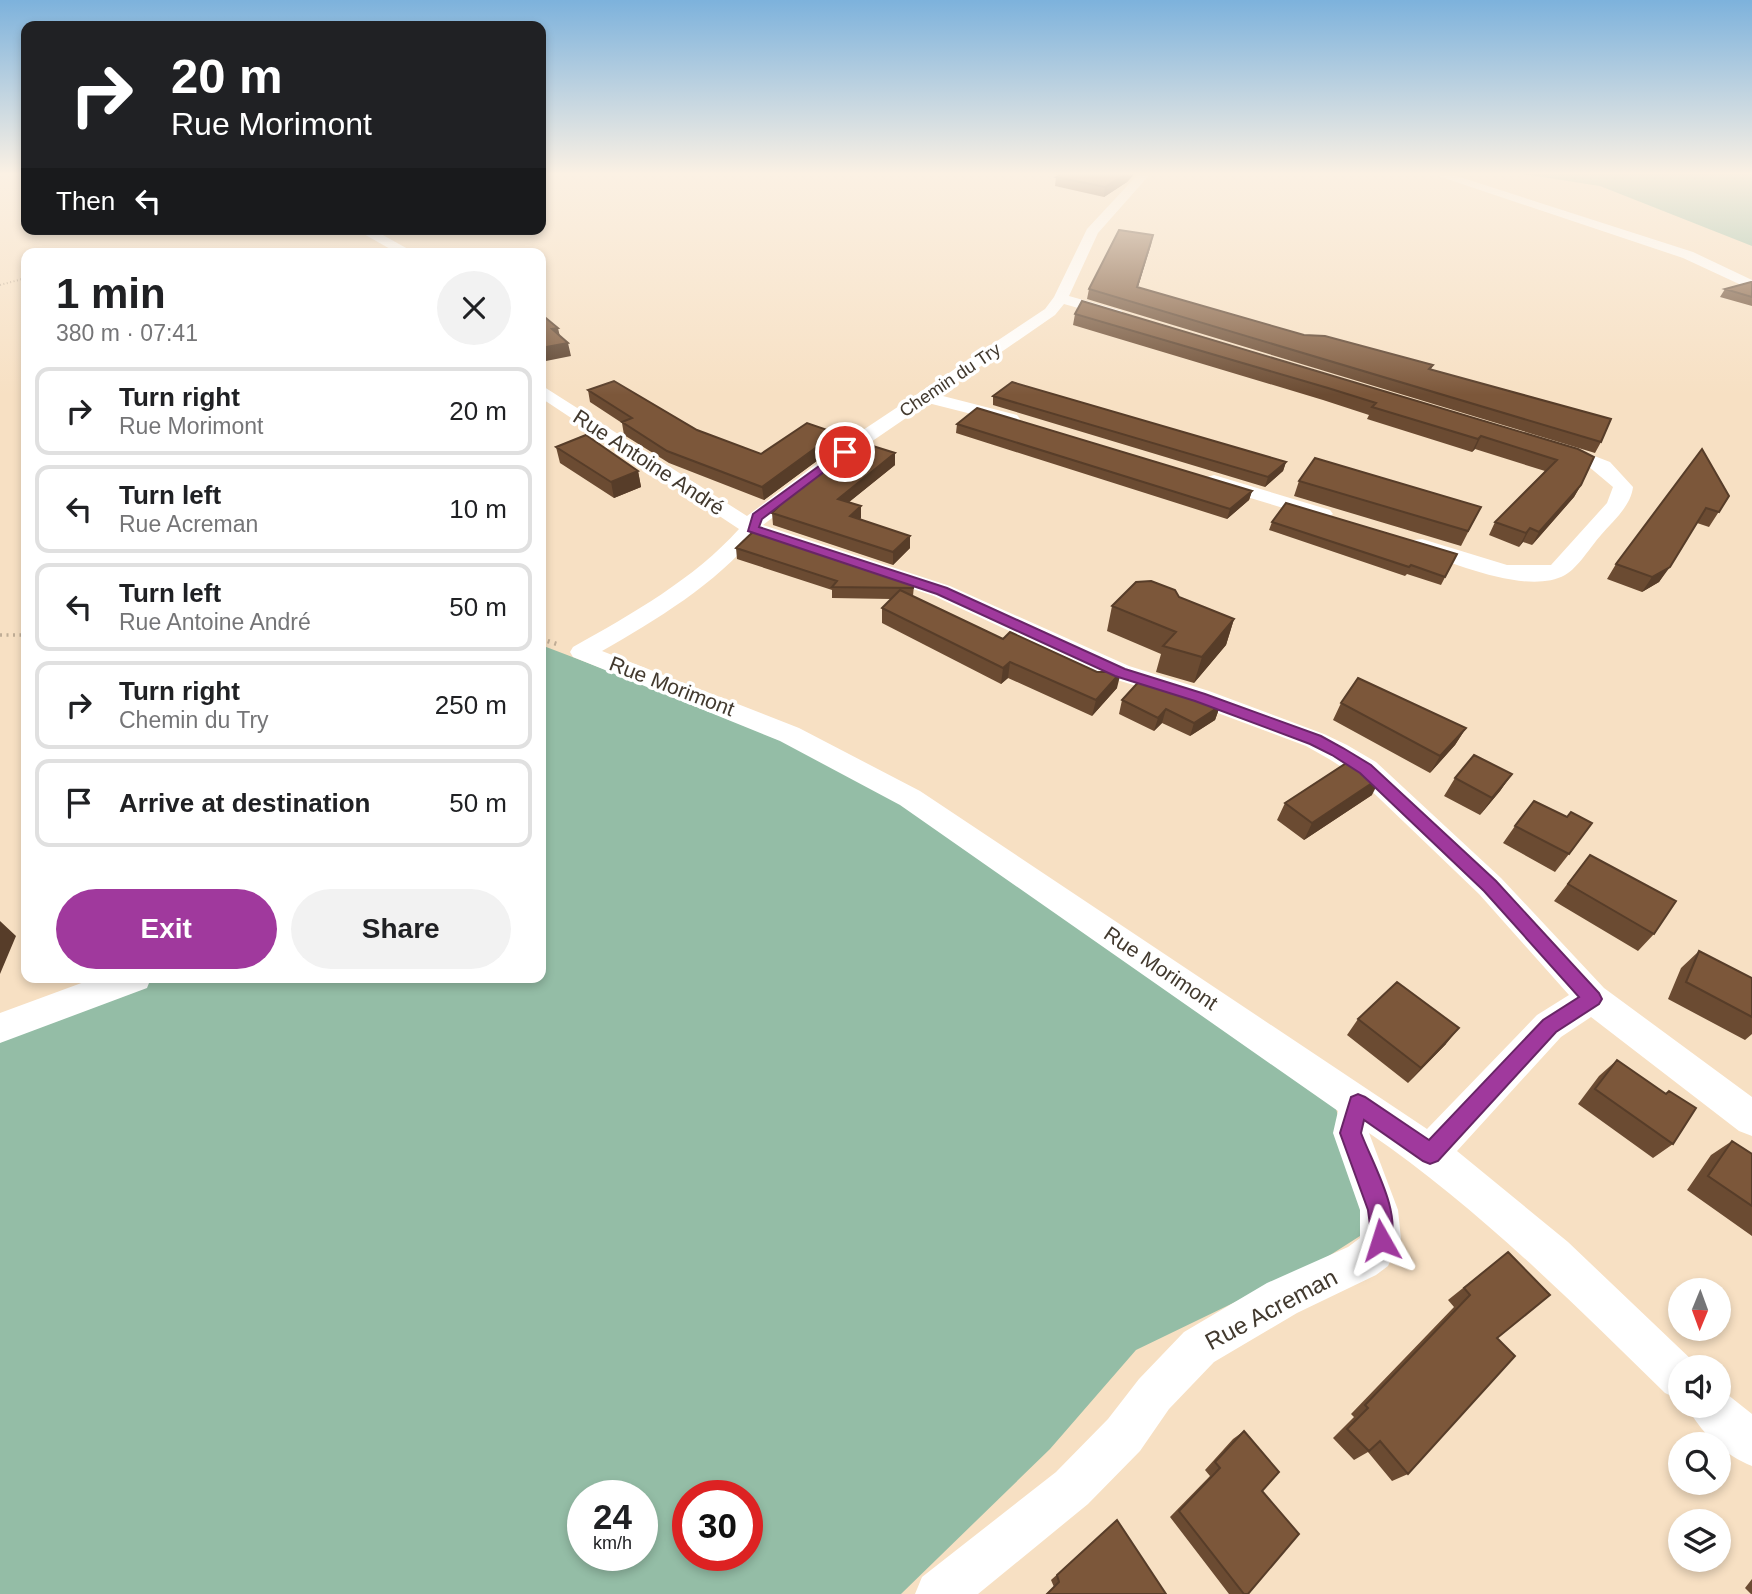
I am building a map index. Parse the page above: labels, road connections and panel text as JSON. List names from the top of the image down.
{
  "streets": {
    "street": [
      "Chemin du Try",
      "Rue Antoine André",
      "Rue Morimont",
      "Rue Acreman"
    ]
  },
  "crossings": [
    ["Chemin du Try", "Rue Antoine André"],
    ["Chemin du Try", "Rue Morimont"],
    ["Rue Morimont", "Rue Acreman"]
  ],
  "north": "bottom",
  "page": {
    "turn": ["20 m", "Rue Morimont"],
    "then": "Then",
    "heading": ["1 min", "380 m · 07:41"],
    "list": [
      {
        "name": "Turn right",
        "note": "Rue Morimont",
        "value": "20 m"
      },
      {
        "name": "Turn left",
        "note": "Rue Acreman",
        "value": "10 m"
      },
      {
        "name": "Turn left",
        "note": "Rue Antoine André",
        "value": "50 m"
      },
      {
        "name": "Turn right",
        "note": "Chemin du Try",
        "value": "250 m"
      },
      {
        "name": "Arrive at destination",
        "value": "50 m"
      }
    ],
    "buttons": ["Exit", "Share"],
    "speed": "24 km/h",
    "limit": "30"
  }
}
